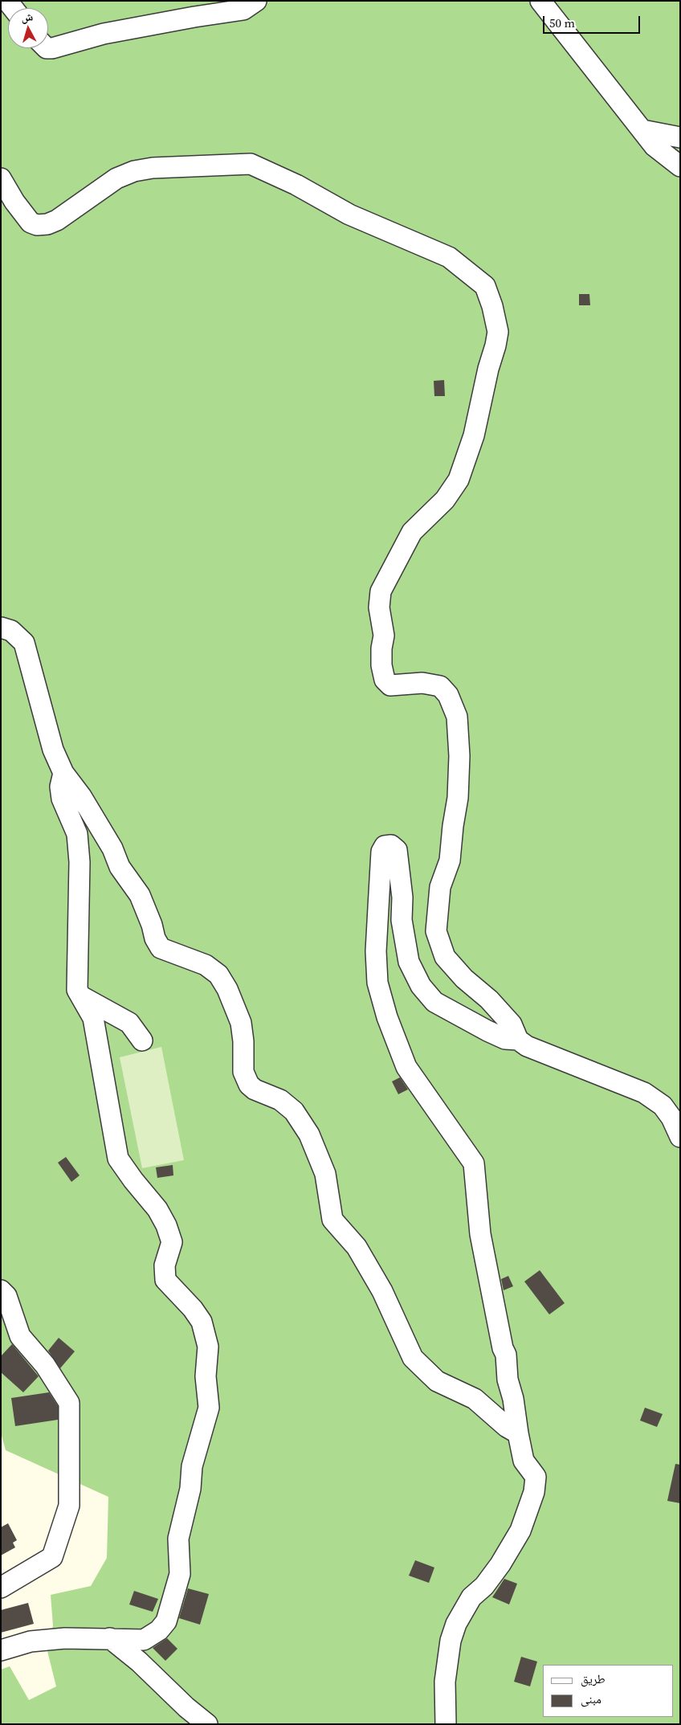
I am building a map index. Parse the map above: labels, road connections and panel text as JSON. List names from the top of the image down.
{
  "legend": ["طريق", "مبنى"],
  "scale_bar": "50 m",
  "north": "top"
}
